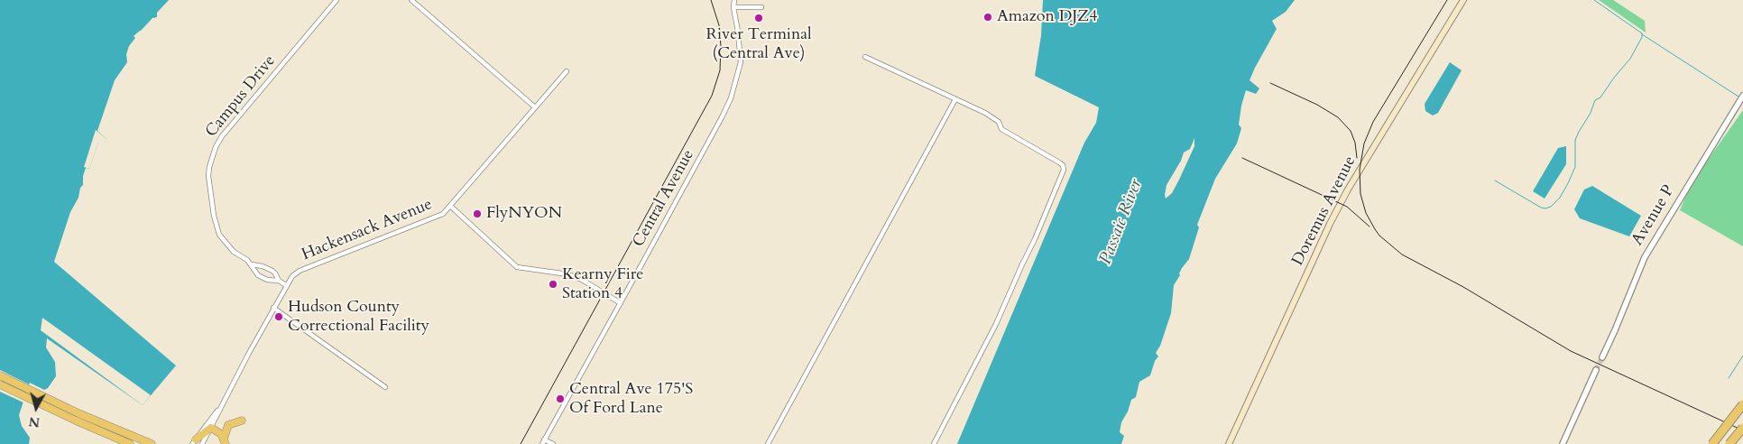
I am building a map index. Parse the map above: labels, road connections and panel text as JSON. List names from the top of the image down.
{
  "streets": {
    "main road": ["Doremus Avenue"],
    "street": [
      "Campus Drive",
      "Central Avenue",
      "Avenue P",
      "Hackensack Avenue"
    ]
  },
  "crossings": [
    ["Campus Drive", "Hackensack Avenue"]
  ],
  "water": ["Passaic River"],
  "places": [
    "Amazon DJZ4",
    "River Terminal (Central Ave)",
    "FlyNYON",
    "Kearny Fire Station 4",
    "Hudson County Correctional Facility",
    "Central Ave 175'S Of Ford Lane"
  ],
  "north": "bottom"
}
